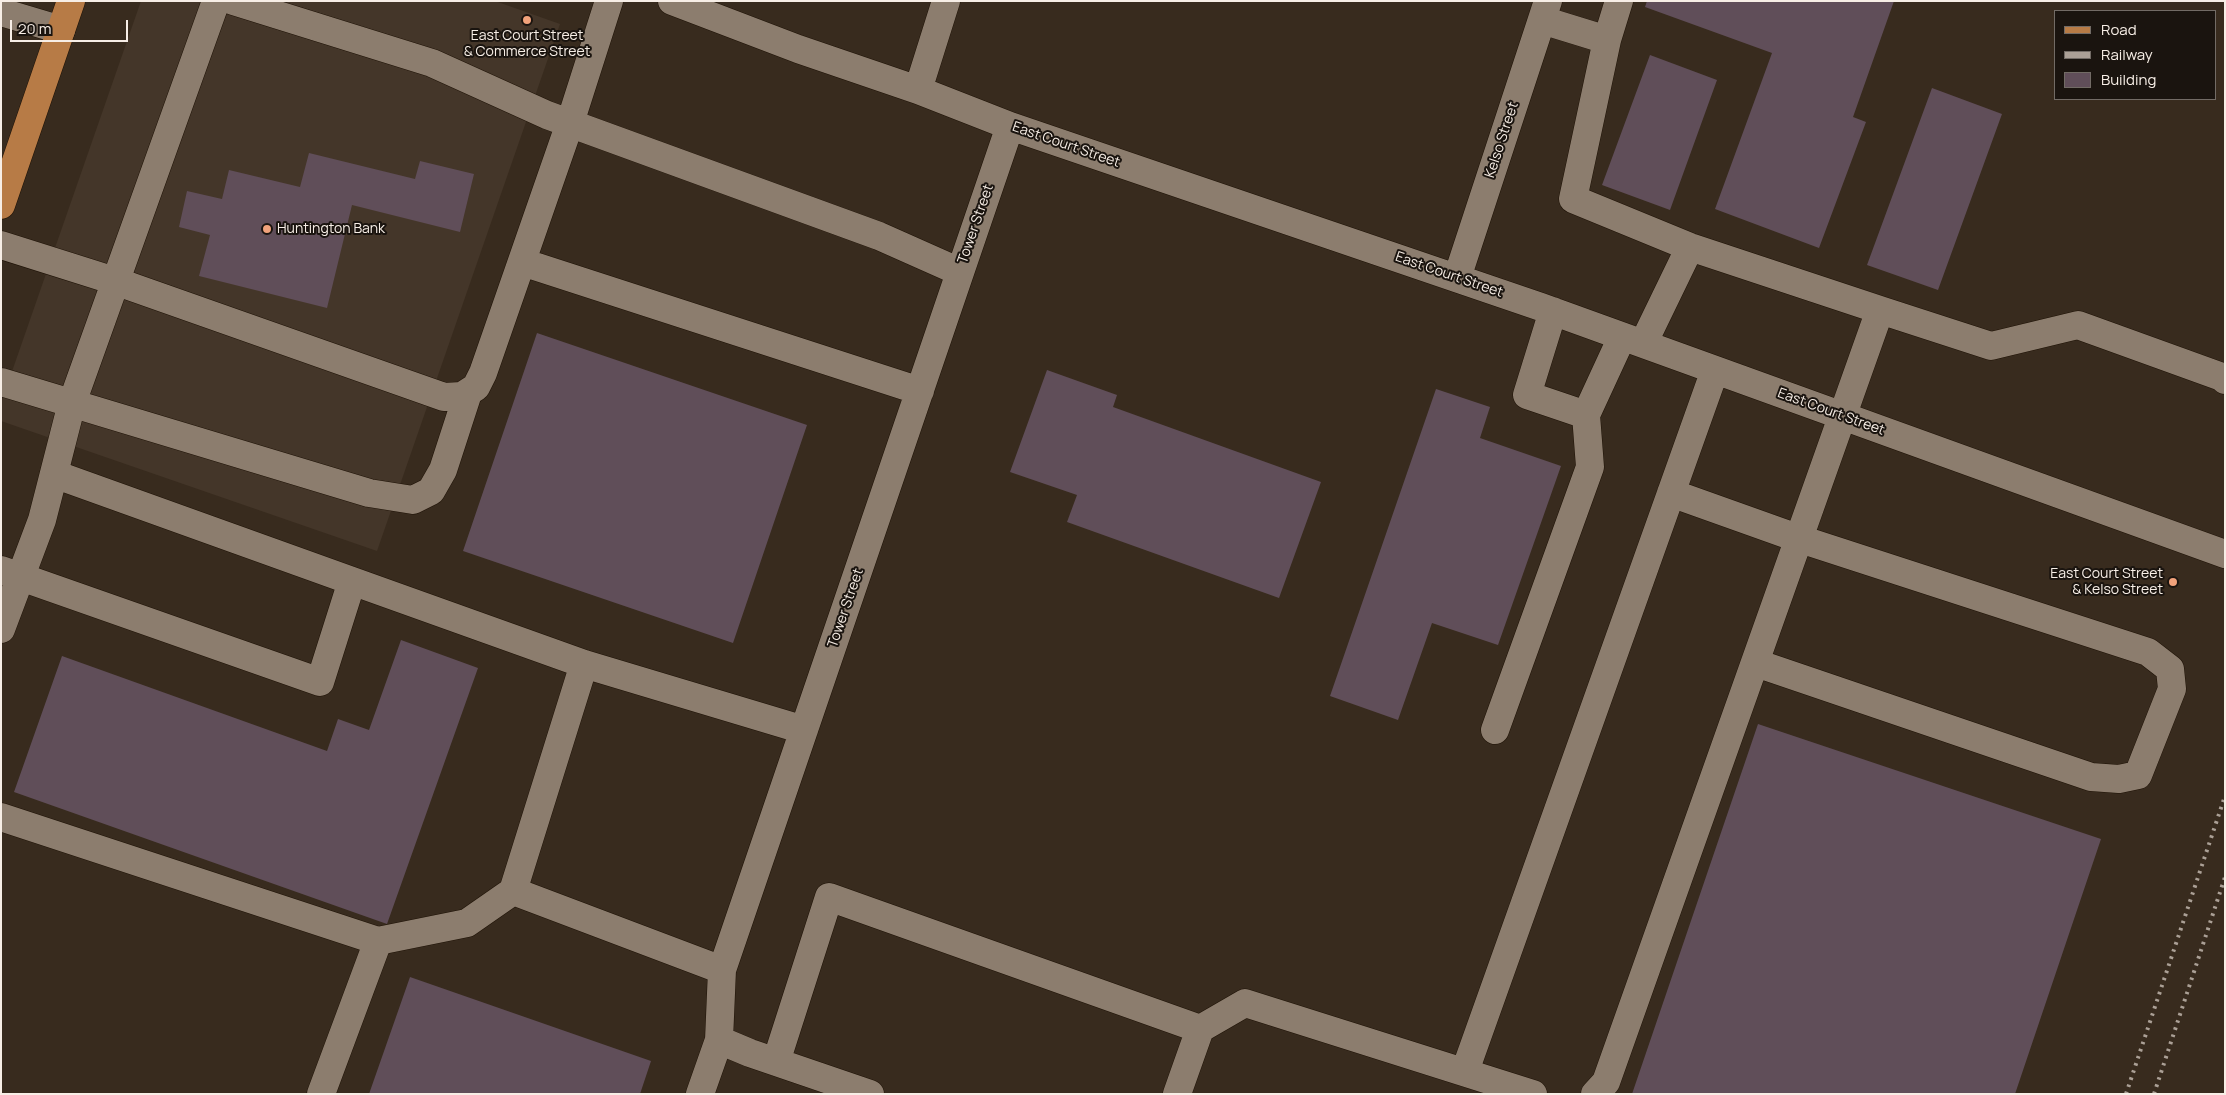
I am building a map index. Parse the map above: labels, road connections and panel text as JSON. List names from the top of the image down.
{
  "streets": {
    "street": ["Kelso Street", "East Court Street", "Tower Street"]
  },
  "crossings": [
    ["Kelso Street", "East Court Street"],
    ["East Court Street", "Tower Street"]
  ],
  "places": ["East Court Street & Commerce Street", "Huntington Bank", "East Court Street & Kelso Street"],
  "legend": ["Road", "Railway", "Building"],
  "scale_bar": "20 m"
}
